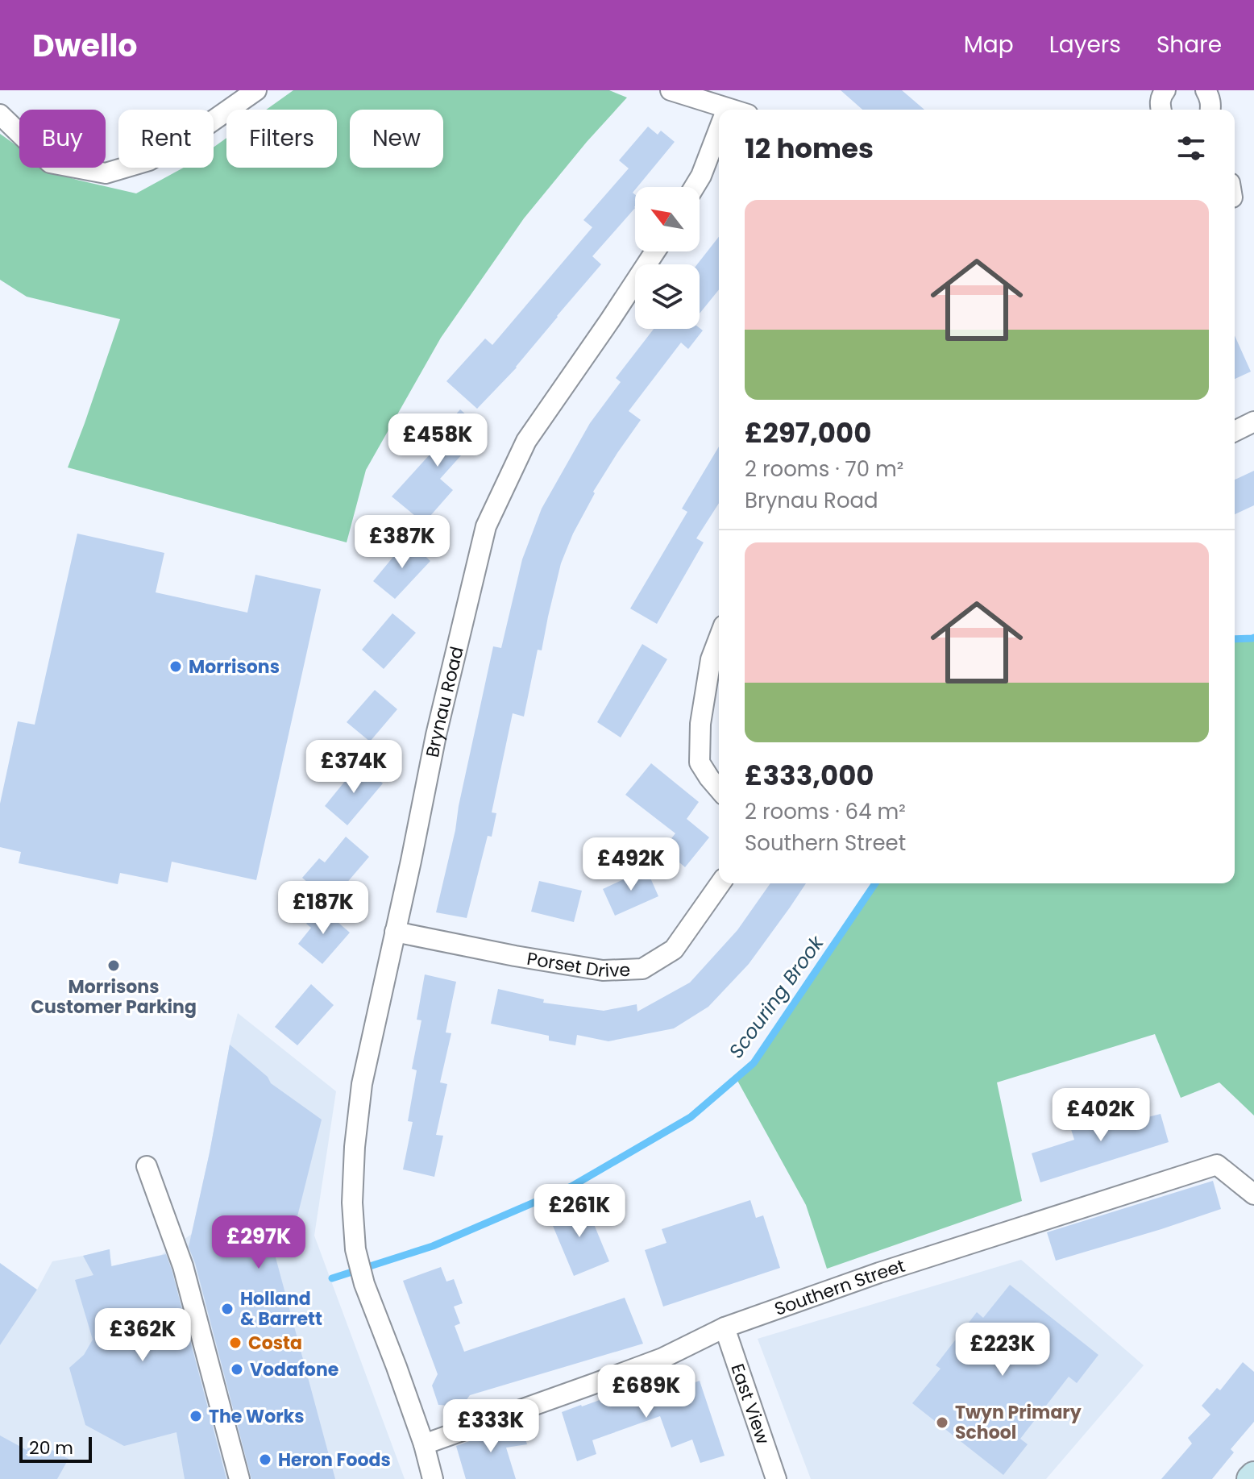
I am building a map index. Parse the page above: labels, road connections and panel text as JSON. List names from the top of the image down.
{
  "streets": {
    "street": [
      "Brynau Road",
      "Porset Drive",
      "Southern Street",
      "East View"
    ]
  },
  "crossings": [
    ["Brynau Road", "Porset Drive"],
    ["Brynau Road", "Southern Street"],
    ["Southern Street", "East View"]
  ],
  "water": ["Scouring Brook"],
  "places": [
    "Morrisons",
    "Morrisons Customer Parking",
    "Holland & Barrett",
    "Costa",
    "Vodafone",
    "The Works",
    "Twyn Primary School",
    "Heron Foods"
  ],
  "scale_bar": "20 m",
  "north": "top left",
  "page": {
    "header": "Dwello",
    "nav": ["Map", "Layers", "Share"],
    "chip": [
      "Buy",
      "Rent",
      "Filters",
      "New"
    ],
    "heading": "12 homes",
    "list": [
      {
        "name": "£297,000",
        "note": "2 rooms · 70 m² · Brynau Road"
      },
      {
        "name": "£333,000",
        "note": "2 rooms · 64 m² · Southern Street"
      }
    ],
    "price": [
      "£458K",
      "£387K",
      "£374K",
      "£492K",
      "£187K",
      "£402K",
      "£261K",
      "£297K",
      "£362K",
      "£223K",
      "£689K",
      "£333K"
    ],
    "scale": "20 m"
  }
}
